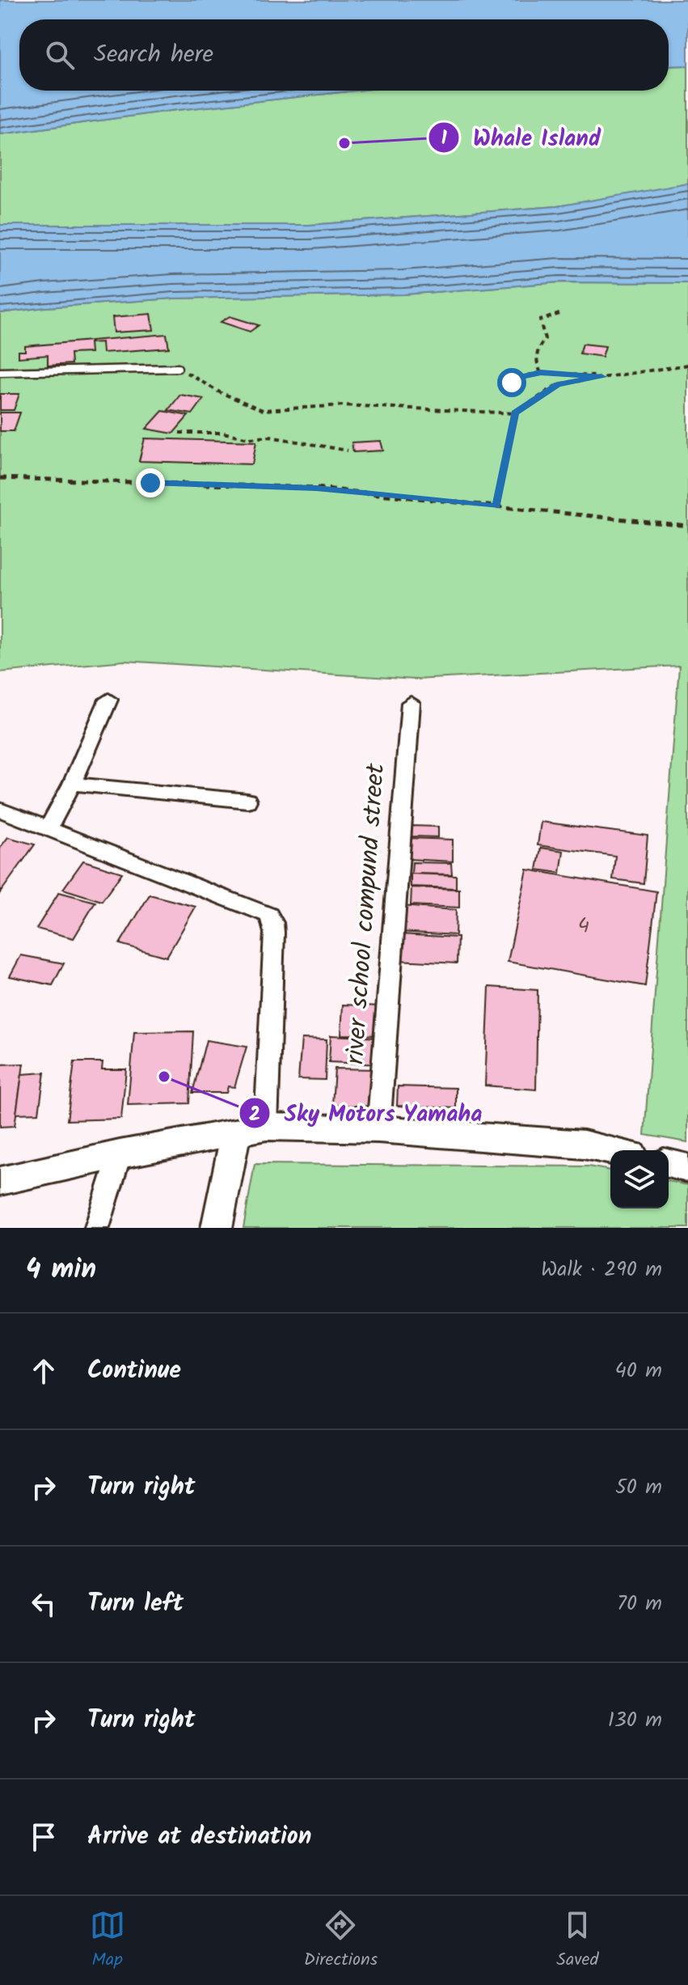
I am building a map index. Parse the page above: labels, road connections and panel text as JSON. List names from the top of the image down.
{
  "streets": {
    "street": ["river school compund street"]
  },
  "places": ["Whale Island", "Sky Motors Yamaha"],
  "house_numbers": ["4"],
  "page": {
    "search": "Search here",
    "heading": ["4 min", "Walk · 290 m"],
    "list": [
      ["Continue", "40 m"],
      ["Turn right", "50 m"],
      ["Turn left", "70 m"],
      ["Turn right", "130 m"],
      "Arrive at destination"
    ],
    "nav": ["Map", "Directions", "Saved"]
  }
}
